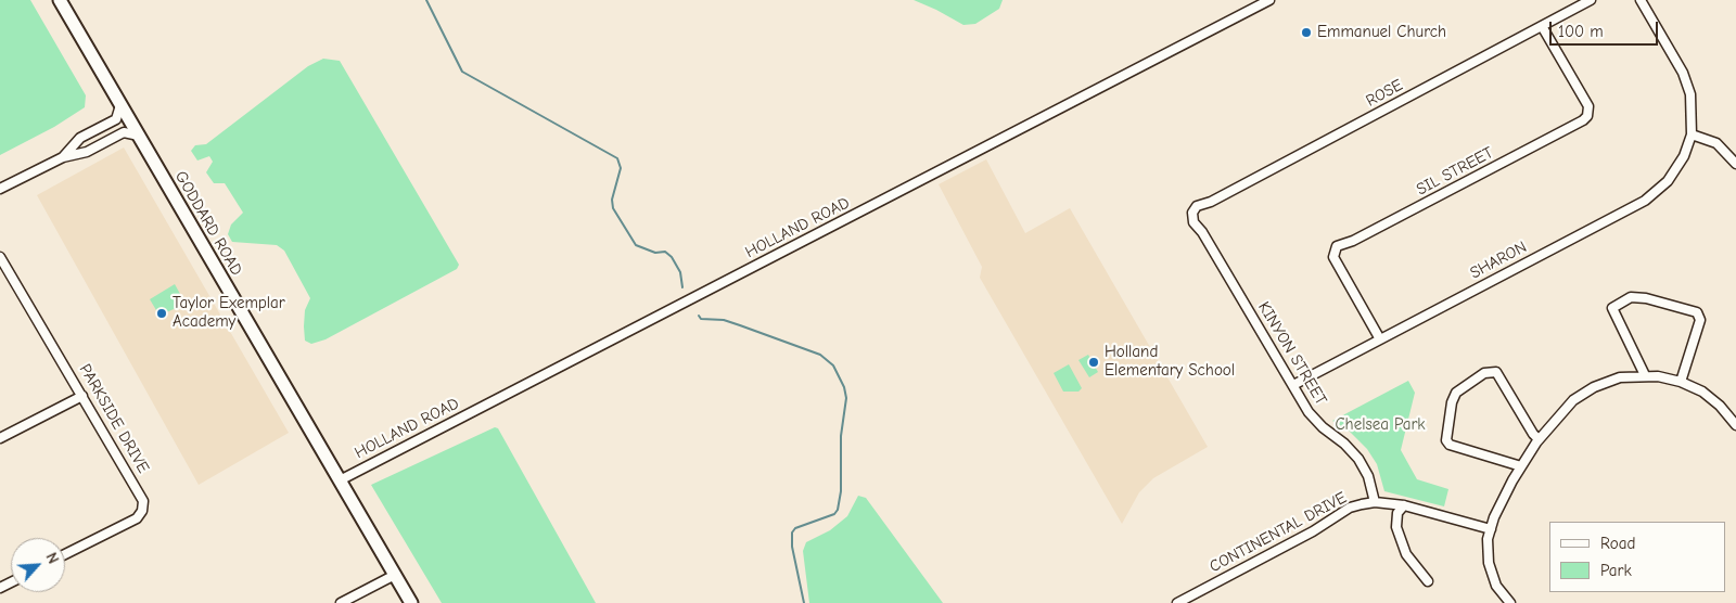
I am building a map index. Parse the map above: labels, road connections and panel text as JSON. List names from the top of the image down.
{
  "streets": {
    "main road": ["GODDARD ROAD"],
    "street": [
      "ROSE",
      "SIL STREET",
      "HOLLAND ROAD",
      "SHARON",
      "KINYON STREET",
      "PARKSIDE DRIVE",
      "CONTINENTAL DRIVE"
    ]
  },
  "crossings": [
    ["ROSE", "SIL STREET"],
    ["ROSE", "KINYON STREET"],
    ["SIL STREET", "SHARON"],
    ["GODDARD ROAD", "HOLLAND ROAD"],
    ["SHARON", "KINYON STREET"],
    ["KINYON STREET", "CONTINENTAL DRIVE"]
  ],
  "parks": ["Chelsea Park"],
  "places": ["Emmanuel Church", "Taylor Exemplar Academy", "Holland Elementary School"],
  "legend": ["Road", "Park"],
  "scale_bar": "100 m",
  "north": "top right"
}
